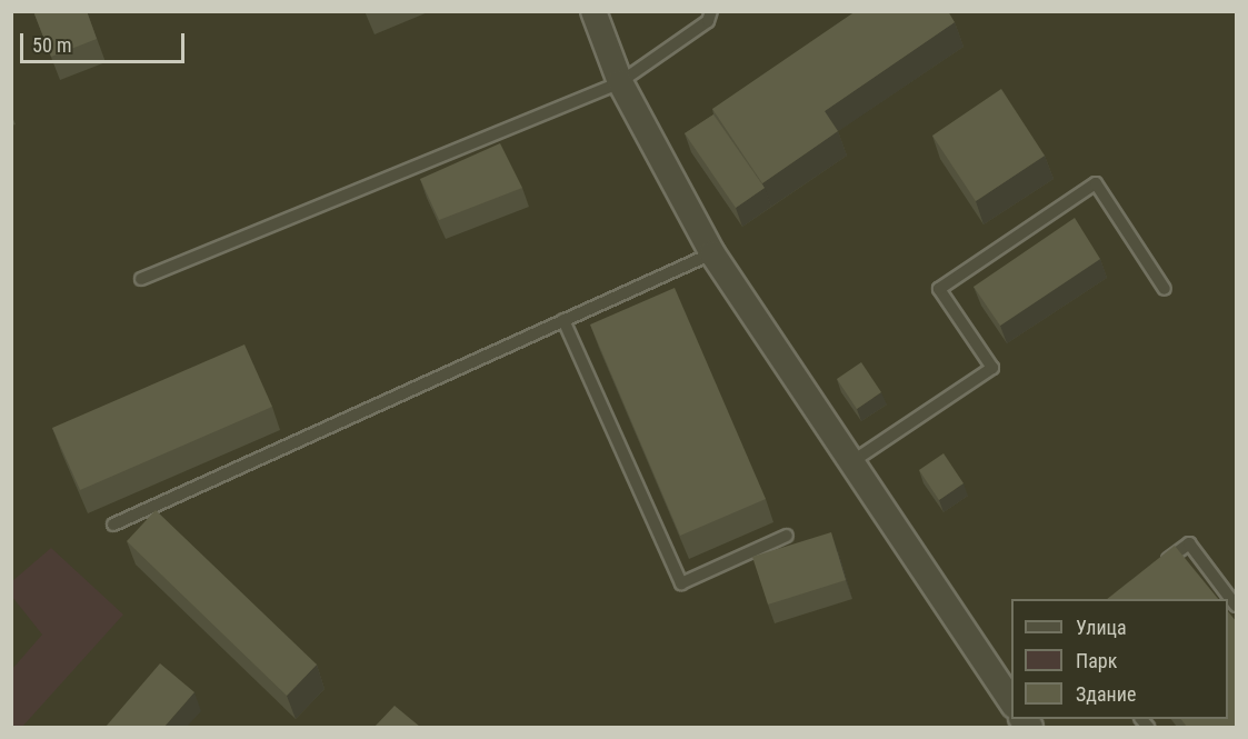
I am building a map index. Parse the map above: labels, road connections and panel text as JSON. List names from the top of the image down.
{
  "legend": ["Улица", "Парк", "Здание"],
  "scale_bar": "50 m"
}
